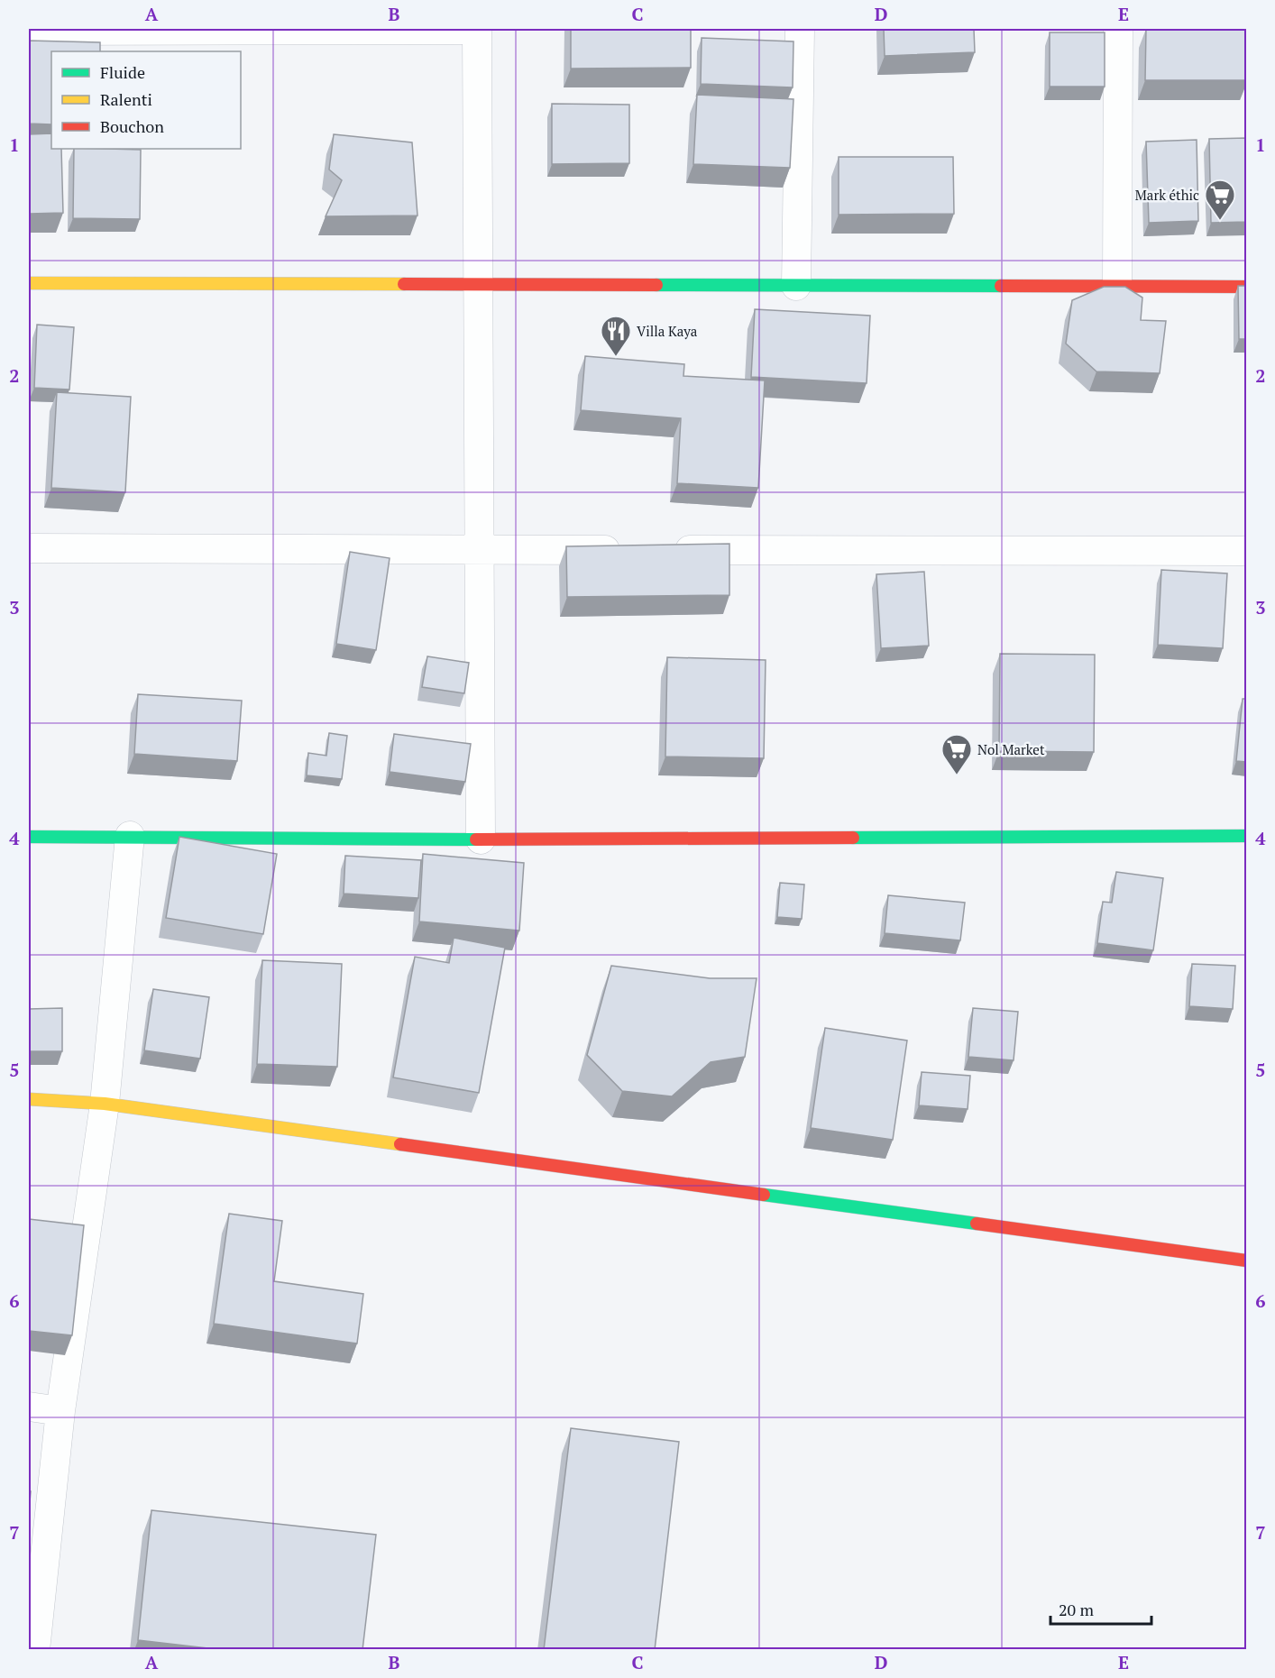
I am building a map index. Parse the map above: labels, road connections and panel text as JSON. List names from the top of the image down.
{
  "places": {
    "supermarket": ["Mark éthic", "Nol Market"],
    "restaurant": ["Villa Kaya"]
  },
  "legend": ["Fluide", "Ralenti", "Bouchon"],
  "scale_bar": "20 m",
  "grid": {
    "columns": [
      "A",
      "B",
      "C",
      "D",
      "E"
    ],
    "rows": [
      "1",
      "2",
      "3",
      "4",
      "5",
      "6",
      "7"
    ]
  }
}
